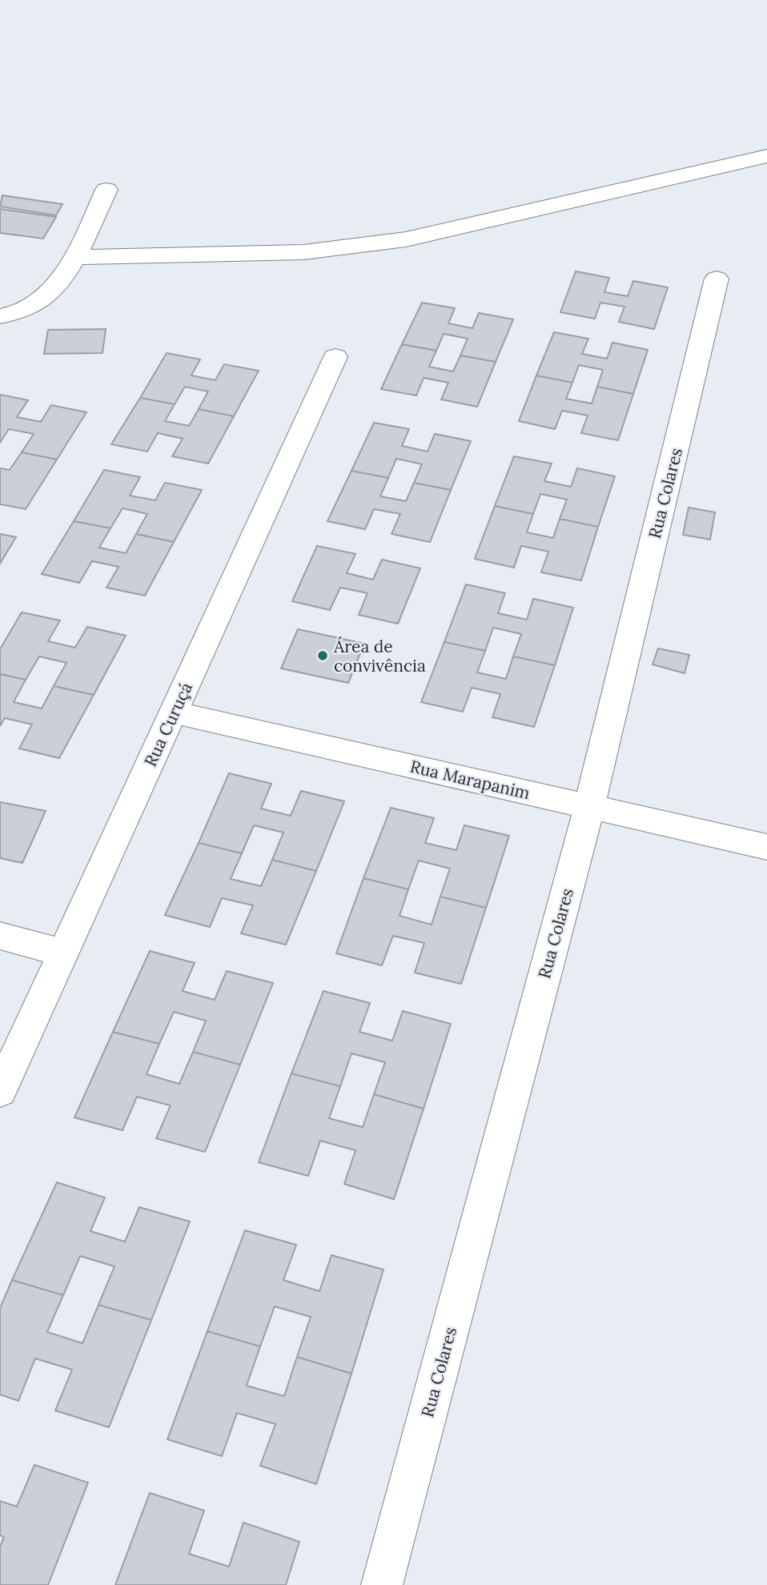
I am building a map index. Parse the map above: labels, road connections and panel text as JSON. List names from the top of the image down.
{
  "streets": {
    "street": ["Rua Colares", "Rua Curuçá", "Rua Marapanim"]
  },
  "crossings": [
    ["Rua Colares", "Rua Marapanim"],
    ["Rua Curuçá", "Rua Marapanim"]
  ],
  "places": ["Área de convivência"]
}
